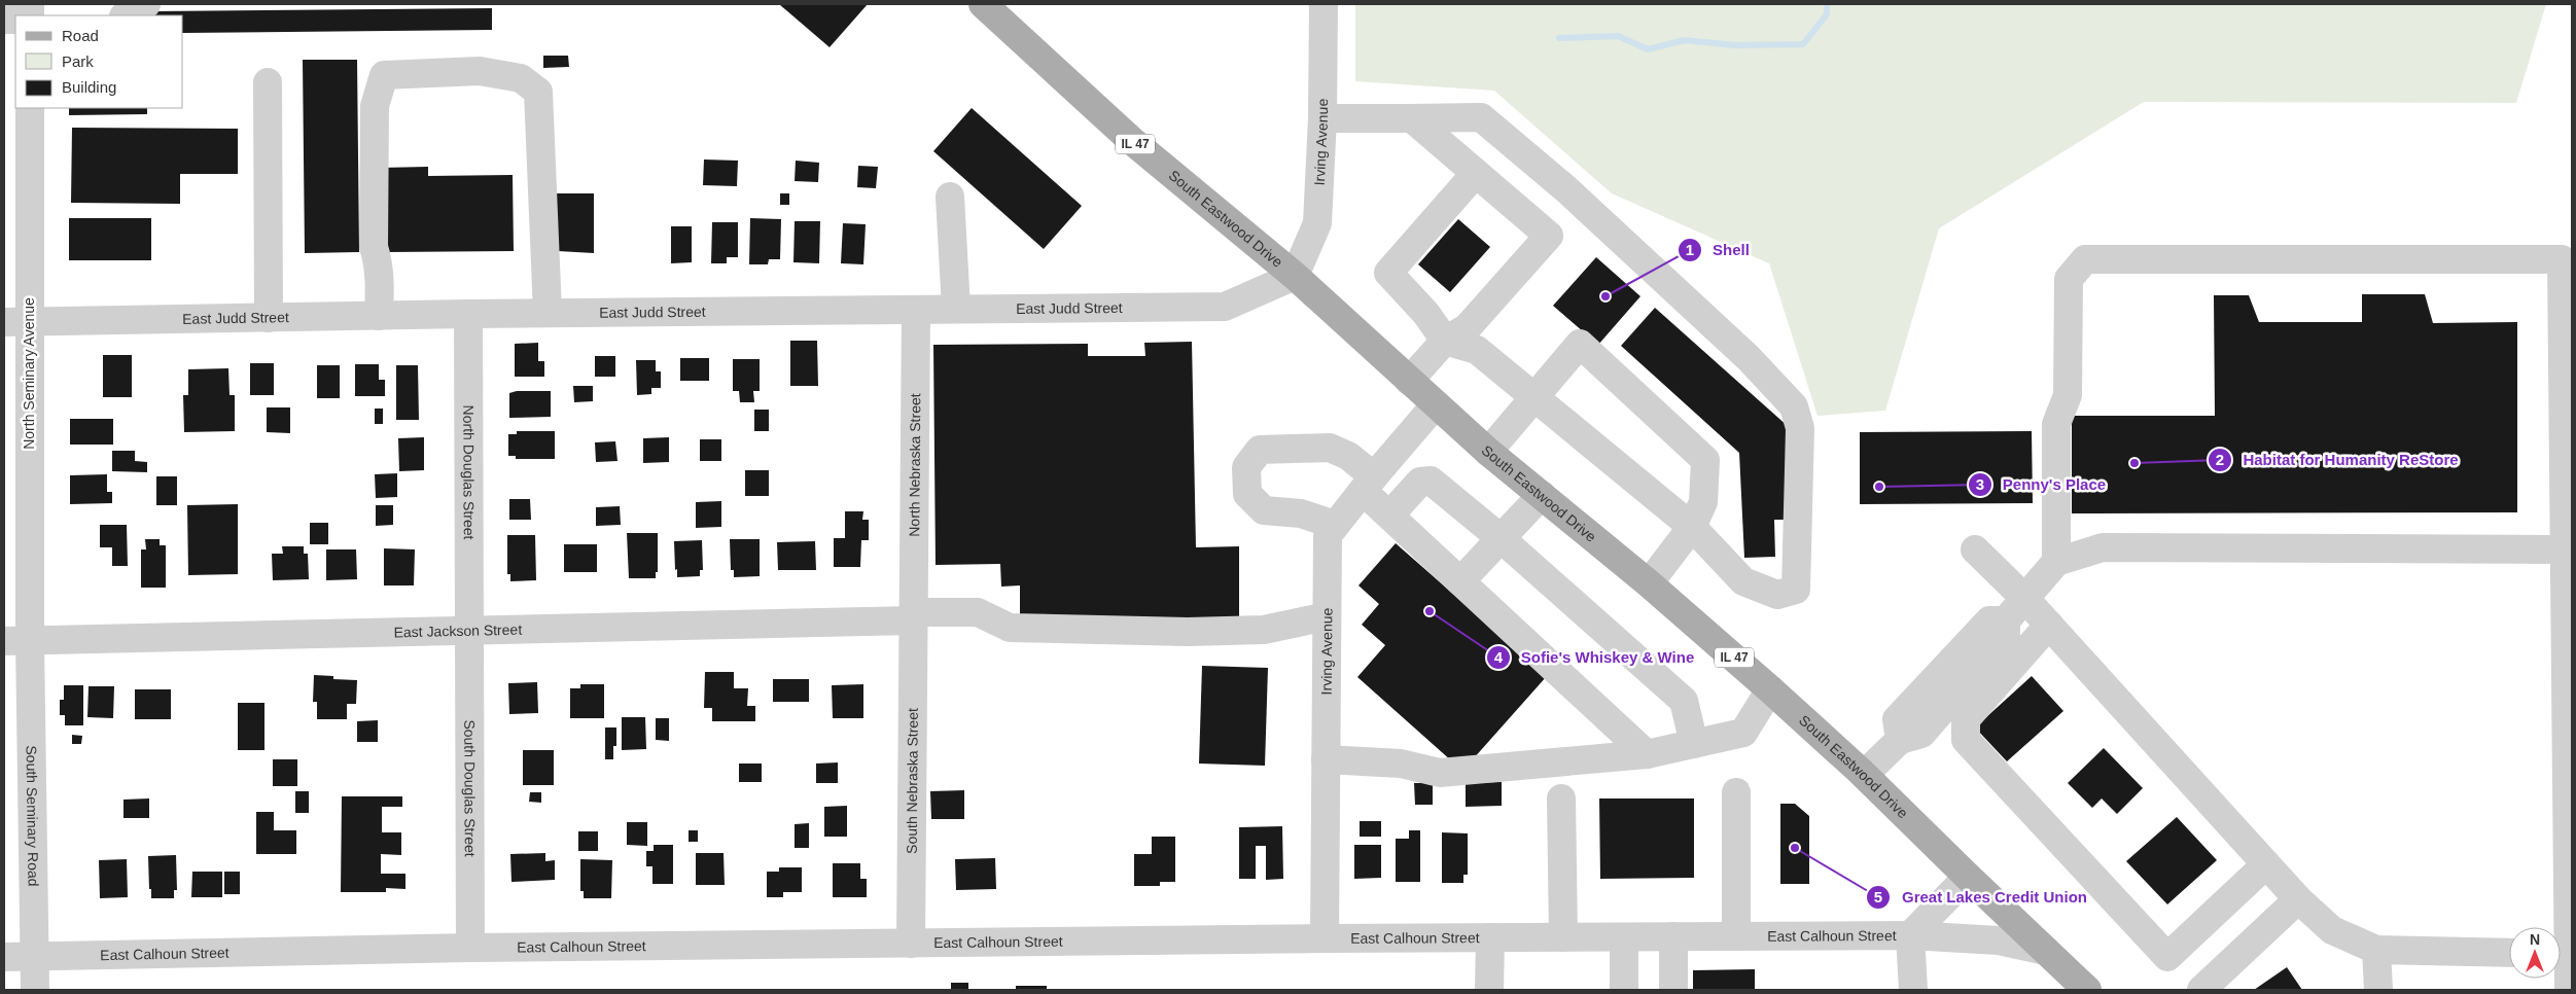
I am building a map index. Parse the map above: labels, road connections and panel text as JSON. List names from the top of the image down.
{
  "streets": {
    "main road": ["IL 47", "South Eastwood Drive"],
    "street": [
      "Irving Avenue",
      "East Judd Street",
      "North Seminary Avenue",
      "North Nebraska Street",
      "North Douglas Street",
      "East Jackson Street",
      "South Nebraska Street",
      "South Douglas Street",
      "South Seminary Road",
      "East Calhoun Street"
    ]
  },
  "crossings": [
    ["Irving Avenue", "South Eastwood Drive"],
    ["Irving Avenue", "East Judd Street"],
    ["Irving Avenue", "East Jackson Street"],
    ["Irving Avenue", "East Calhoun Street"],
    ["South Eastwood Drive", "East Judd Street"],
    ["South Eastwood Drive", "East Calhoun Street"],
    ["East Judd Street", "North Seminary Avenue"],
    ["East Judd Street", "North Nebraska Street"],
    ["East Judd Street", "North Douglas Street"],
    ["North Seminary Avenue", "East Jackson Street"],
    ["North Seminary Avenue", "South Seminary Road"],
    ["North Nebraska Street", "East Jackson Street"],
    ["North Nebraska Street", "South Nebraska Street"],
    ["North Douglas Street", "East Jackson Street"],
    ["North Douglas Street", "South Douglas Street"],
    ["East Jackson Street", "South Nebraska Street"],
    ["East Jackson Street", "South Douglas Street"],
    ["East Jackson Street", "South Seminary Road"],
    ["South Nebraska Street", "East Calhoun Street"],
    ["South Douglas Street", "East Calhoun Street"],
    ["South Seminary Road", "East Calhoun Street"]
  ],
  "places": [
    "Shell",
    "Habitat for Humanity ReStore",
    "Penny's Place",
    "Sofie's Whiskey & Wine",
    "Great Lakes Credit Union"
  ],
  "legend": ["Road", "Park", "Building"],
  "north": "top"
}
